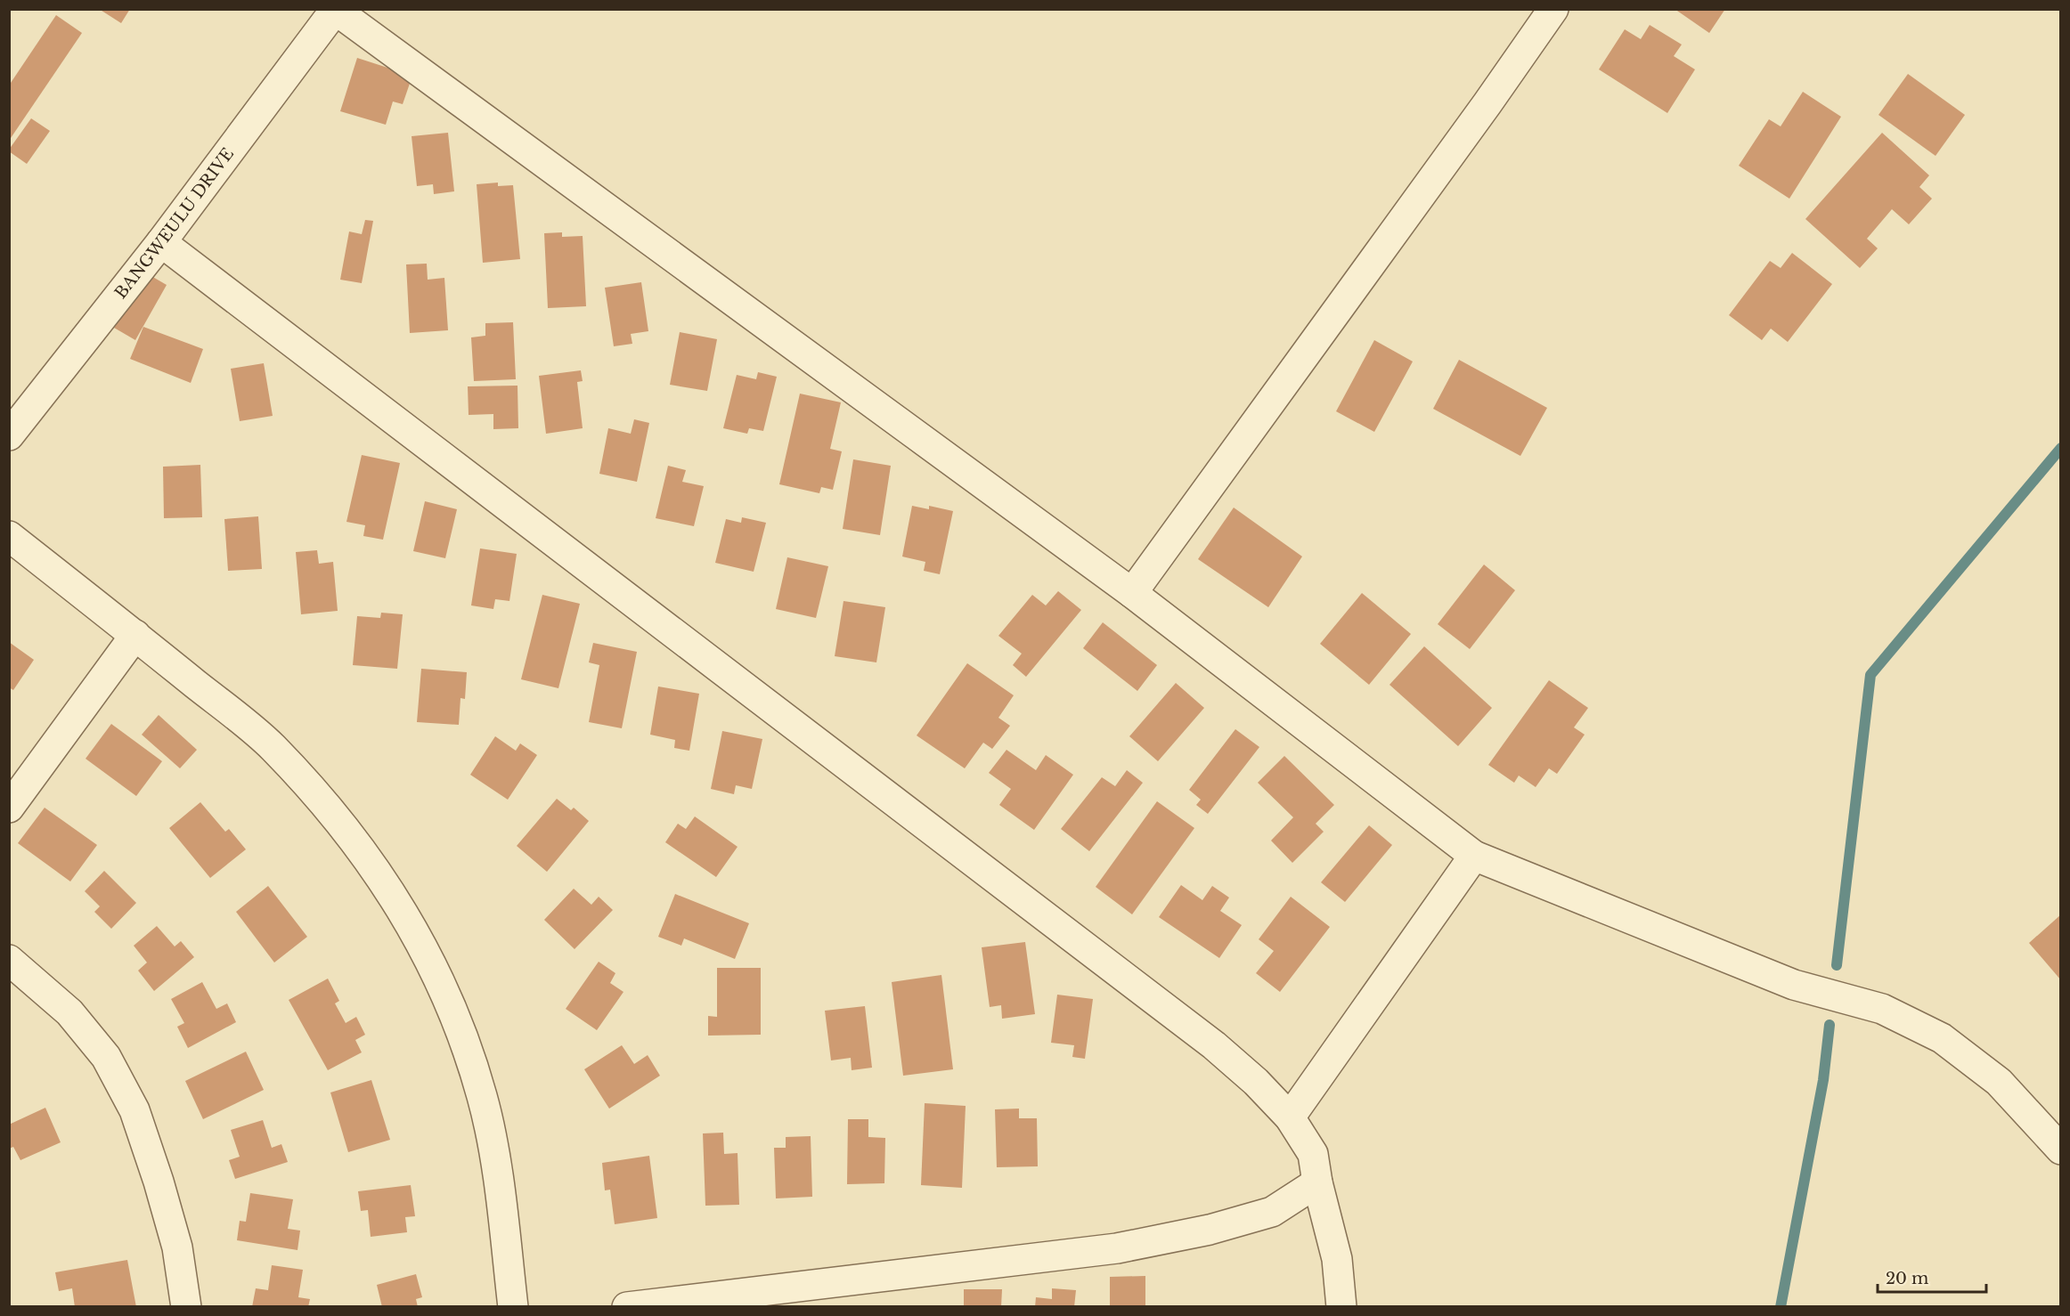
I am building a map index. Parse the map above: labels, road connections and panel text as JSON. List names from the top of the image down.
{
  "streets": {
    "street": ["BANGWEULU DRIVE"]
  },
  "scale_bar": "20 m"
}
